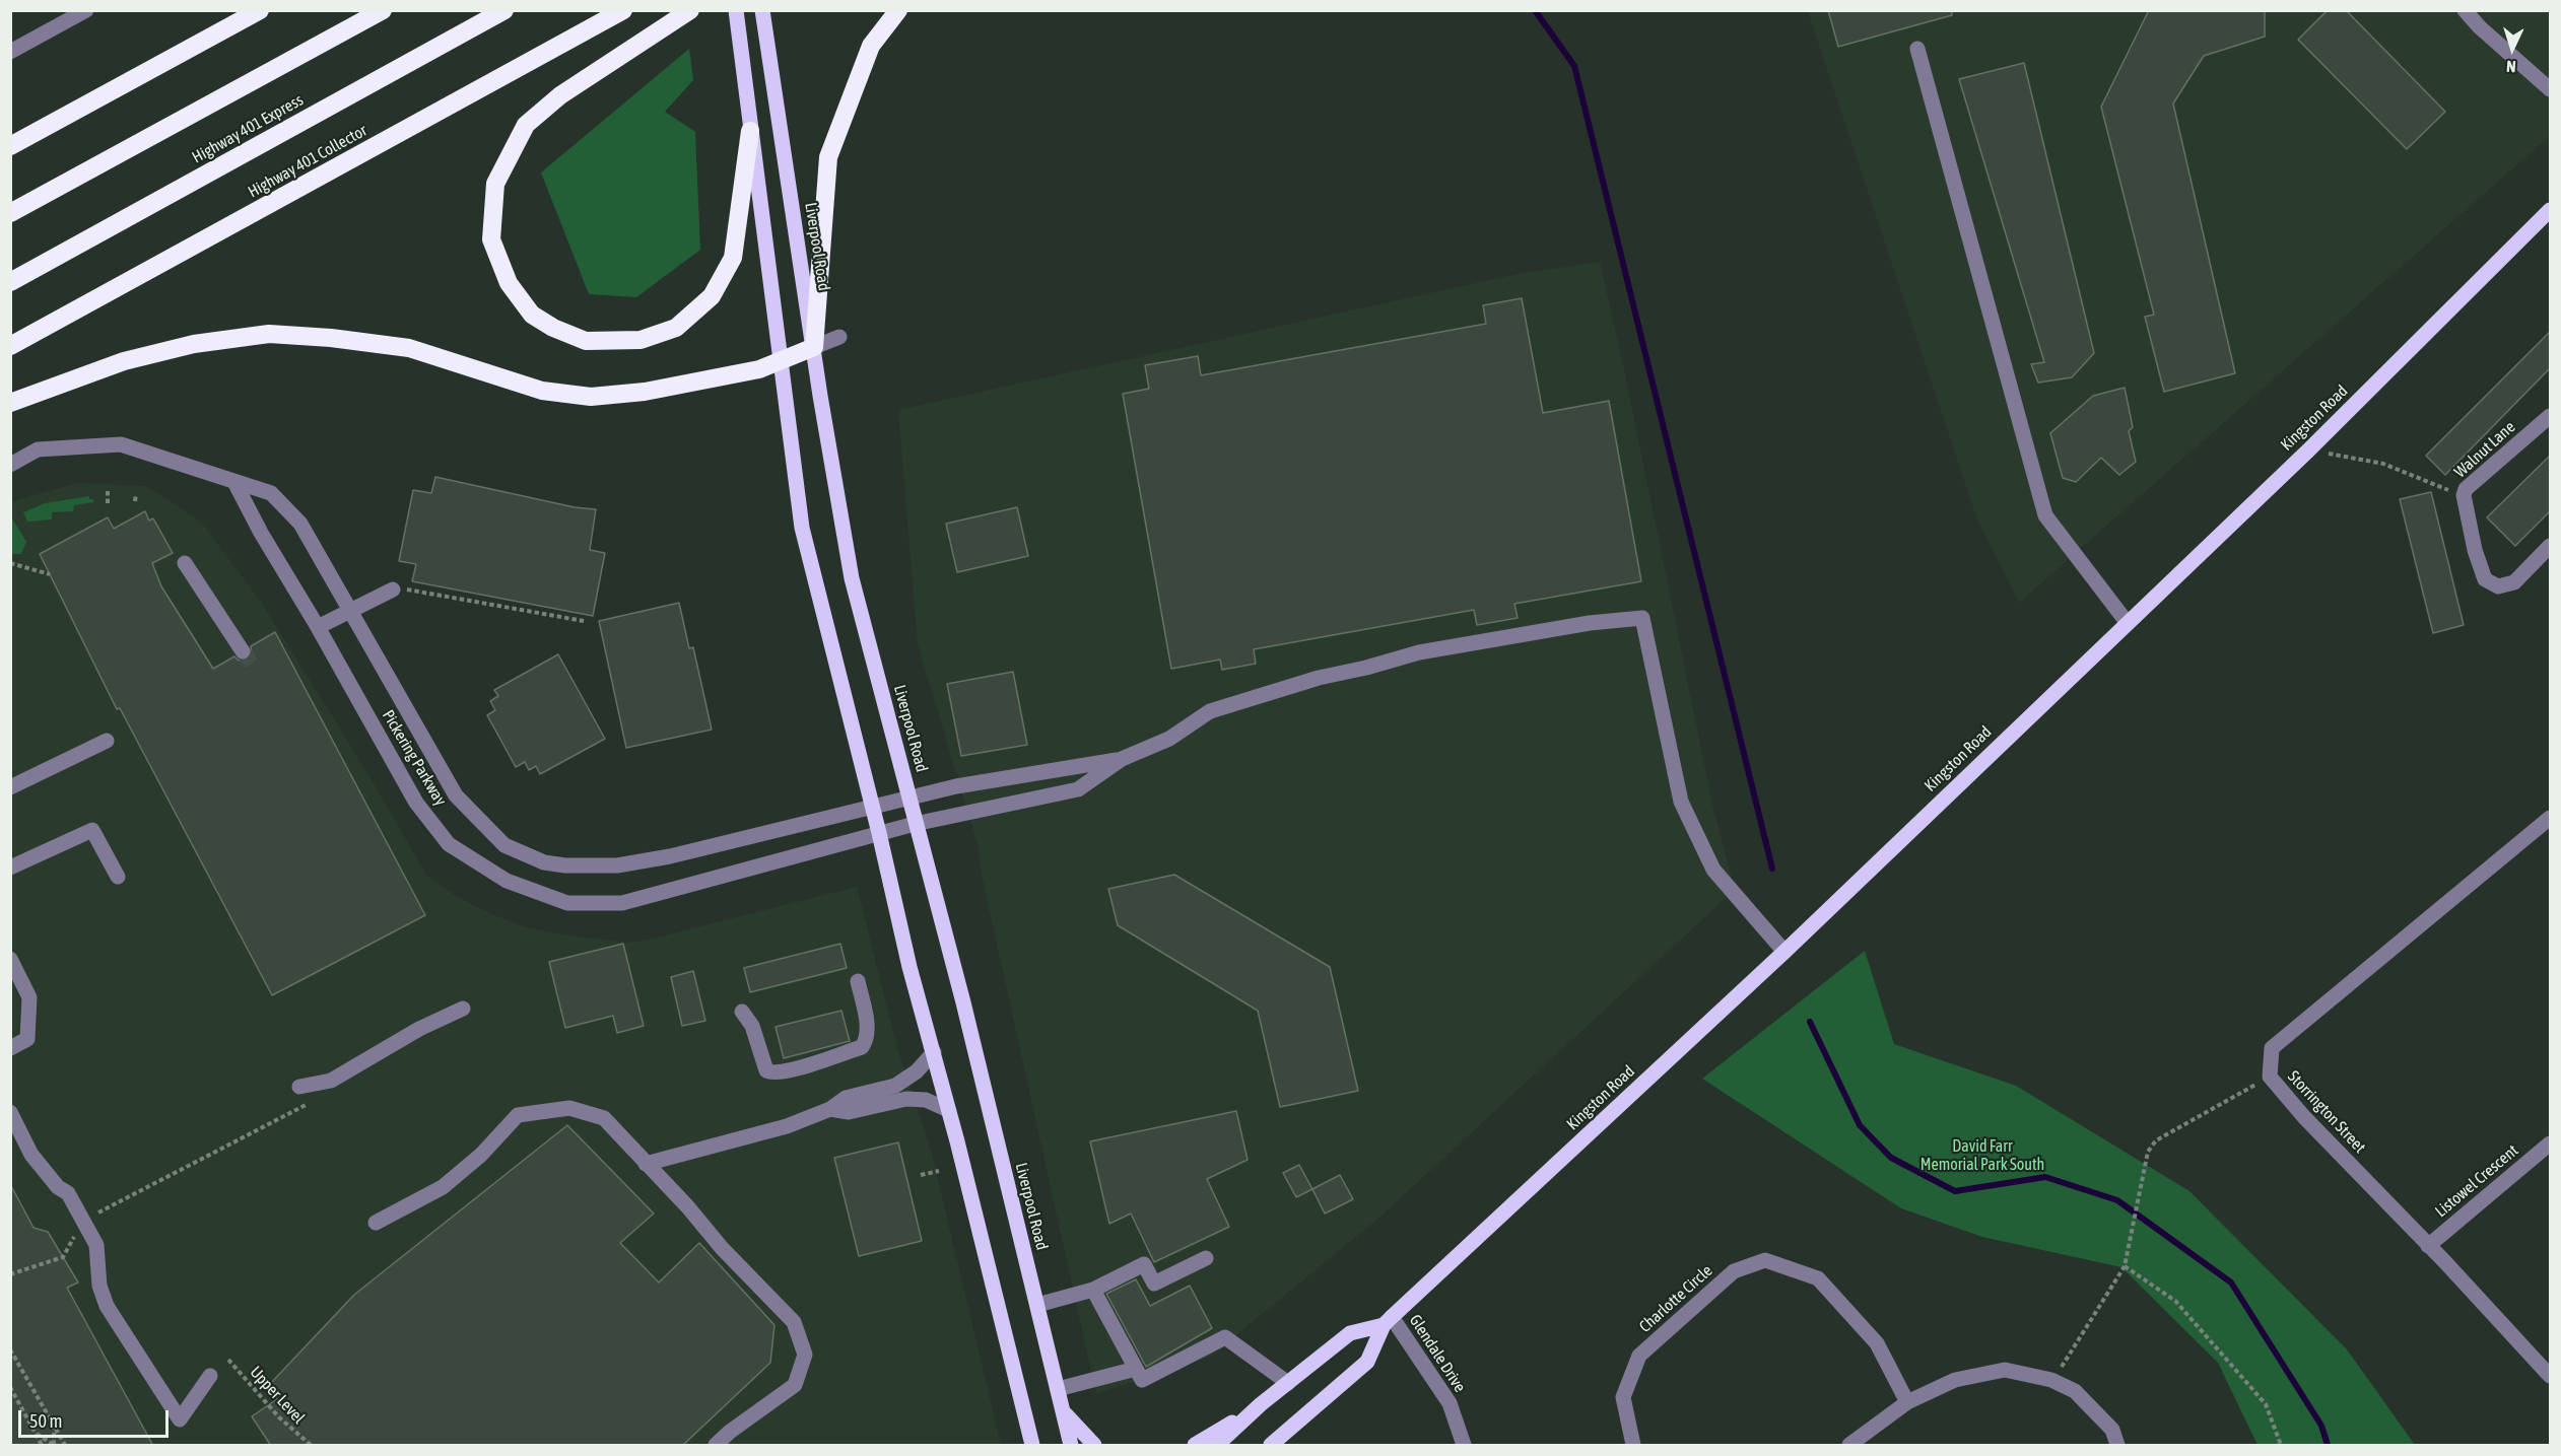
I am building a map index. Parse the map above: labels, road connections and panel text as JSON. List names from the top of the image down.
{
  "streets": {
    "highway": ["Highway 401 Express", "Highway 401 Collector"],
    "main road": ["Liverpool Road", "Kingston Road"],
    "street": [
      "Walnut Lane",
      "Pickering Parkway",
      "Storrington Street",
      "Listowel Crescent",
      "Charlotte Circle",
      "Glendale Drive"
    ],
    "path": ["Upper Level"]
  },
  "crossings": [
    ["Liverpool Road", "Pickering Parkway"],
    ["Kingston Road", "Glendale Drive"],
    ["Storrington Street", "Listowel Crescent"]
  ],
  "parks": ["David Farr Memorial Park South"],
  "scale_bar": "50 m",
  "north": "bottom"
}
